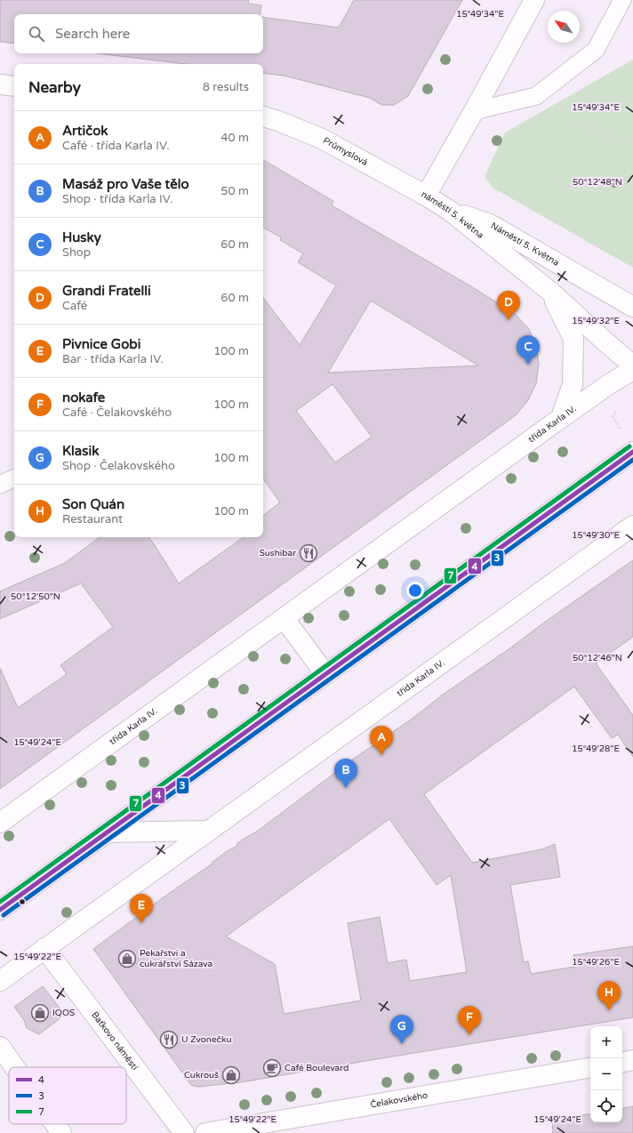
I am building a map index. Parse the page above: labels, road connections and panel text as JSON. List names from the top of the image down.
{
  "streets": {
    "street": [
      "Průmyslová",
      "náměstí 5. května",
      "Náměstí 5. Května",
      "třída Karla IV.",
      "Baťkovo náměstí",
      "Čelakovského"
    ]
  },
  "crossings": [
    ["Průmyslová", "náměstí 5. května"],
    ["náměstí 5. května", "Náměstí 5. Května"],
    ["třída Karla IV.", "Baťkovo náměstí"]
  ],
  "places": {
    "restaurant": ["Sushibar", "U Zvonečku"],
    "shop": ["Pekařství a cukrářství Sázava", "IQOS", "Cukrouš"],
    "cafe": ["Café Boulevard"]
  },
  "lines": ["transit line 7", "transit line 4", "transit line 3"],
  "legend": ["4", "3", "7"],
  "north": "top left",
  "page": {
    "search": "Search here",
    "heading": ["Nearby", "8 results"],
    "list": [
      {
        "mark": "A",
        "name": "Artičok",
        "note": "Café · třída Karla IV.",
        "value": "40 m"
      },
      {
        "mark": "B",
        "name": "Masáž pro Vaše tělo",
        "note": "Shop · třída Karla IV.",
        "value": "50 m"
      },
      {
        "mark": "C",
        "name": "Husky",
        "note": "Shop",
        "value": "60 m"
      },
      {
        "mark": "D",
        "name": "Grandi Fratelli",
        "note": "Café",
        "value": "60 m"
      },
      {
        "mark": "E",
        "name": "Pivnice Gobi",
        "note": "Bar · třída Karla IV.",
        "value": "100 m"
      },
      {
        "mark": "F",
        "name": "nokafe",
        "note": "Café · Čelakovského",
        "value": "100 m"
      },
      {
        "mark": "G",
        "name": "Klasik",
        "note": "Shop · Čelakovského",
        "value": "100 m"
      },
      {
        "mark": "H",
        "name": "Son Quán",
        "note": "Restaurant",
        "value": "100 m"
      }
    ],
    "pins": [
      "D",
      "C",
      "A",
      "B",
      "E",
      "H",
      "F",
      "G"
    ],
    "map_buttons": ["+", "−"]
  },
  "coordinates": [
    "15°49'34\"E",
    "50°12'48\"N",
    "15°49'32\"E",
    "15°49'30\"E",
    "50°12'50\"N",
    "50°12'46\"N",
    "15°49'24\"E",
    "15°49'28\"E",
    "15°49'22\"E",
    "15°49'26\"E"
  ]
}
